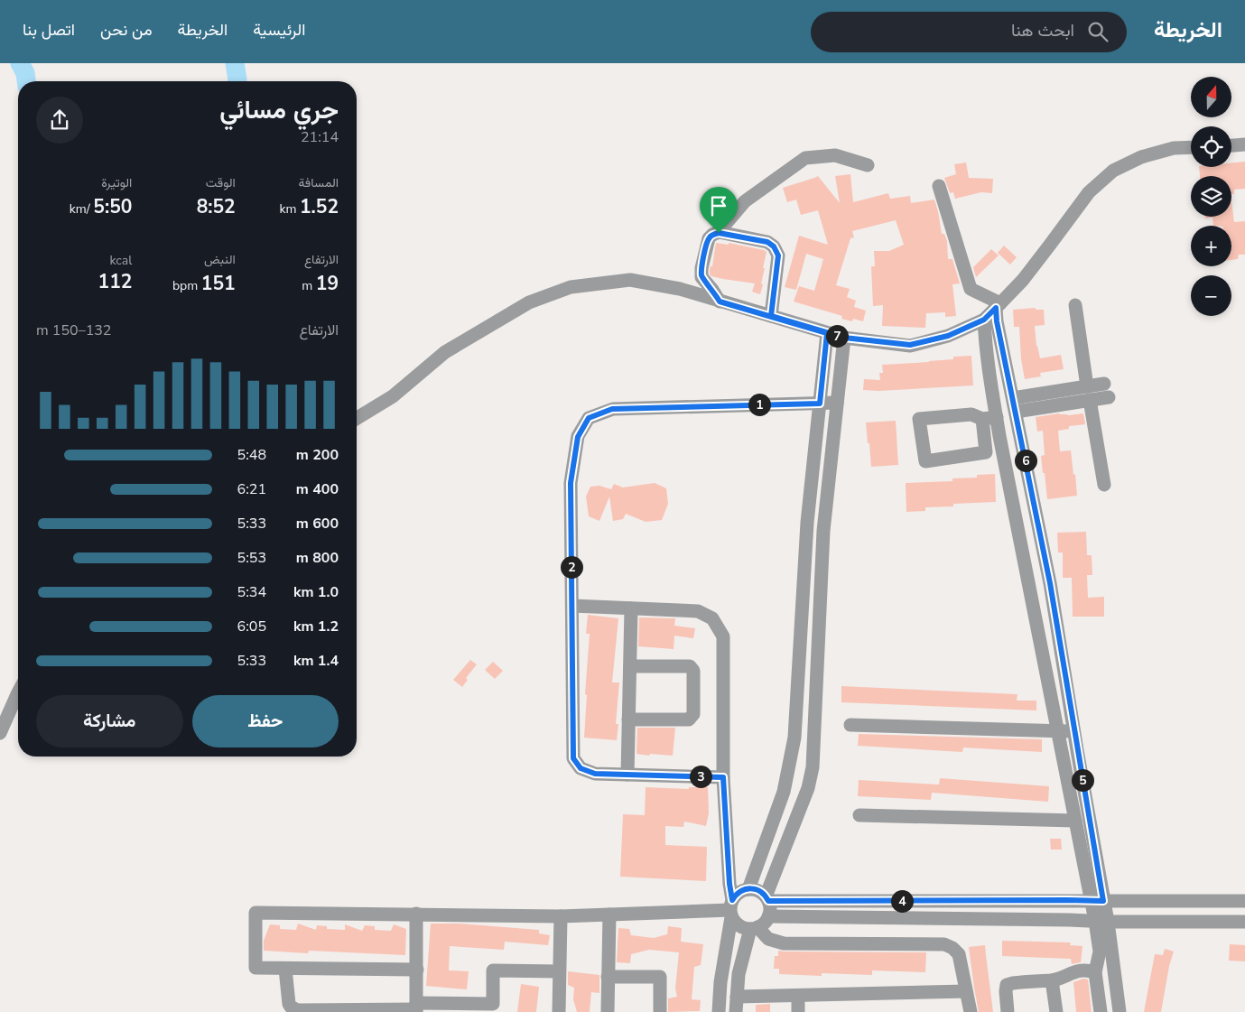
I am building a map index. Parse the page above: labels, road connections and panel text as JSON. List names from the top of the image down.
{
  "north": "top",
  "page": {
    "header": "الخريطة",
    "search": "ابحث هنا",
    "nav": [
      "الرئيسية",
      "الخريطة",
      "من نحن",
      "اتصل بنا"
    ],
    "map_buttons": ["+", "−"],
    "heading": ["جري مسائي", "21:14"],
    "stats": [
      ["المسافة", "1.52 km"],
      ["الوقت", "8:52"],
      ["الوتيرة", "5:50 /km"],
      ["الارتفاع", "19 m"],
      ["النبض", "151 bpm"],
      ["kcal", "112"]
    ],
    "chart": ["الارتفاع", "132–150 m"],
    "pins": [
      "7",
      "1",
      "6",
      "2",
      "3",
      "5",
      "4"
    ],
    "list": [
      {
        "name": "200 m",
        "note": "5:48"
      },
      {
        "name": "400 m",
        "note": "6:21"
      },
      {
        "name": "600 m",
        "note": "5:33"
      },
      {
        "name": "800 m",
        "note": "5:53"
      },
      {
        "name": "1.0 km",
        "note": "5:34"
      },
      {
        "name": "1.2 km",
        "note": "6:05"
      },
      {
        "name": "1.4 km",
        "note": "5:33"
      }
    ],
    "buttons": ["حفظ", "مشاركة"]
  }
}
